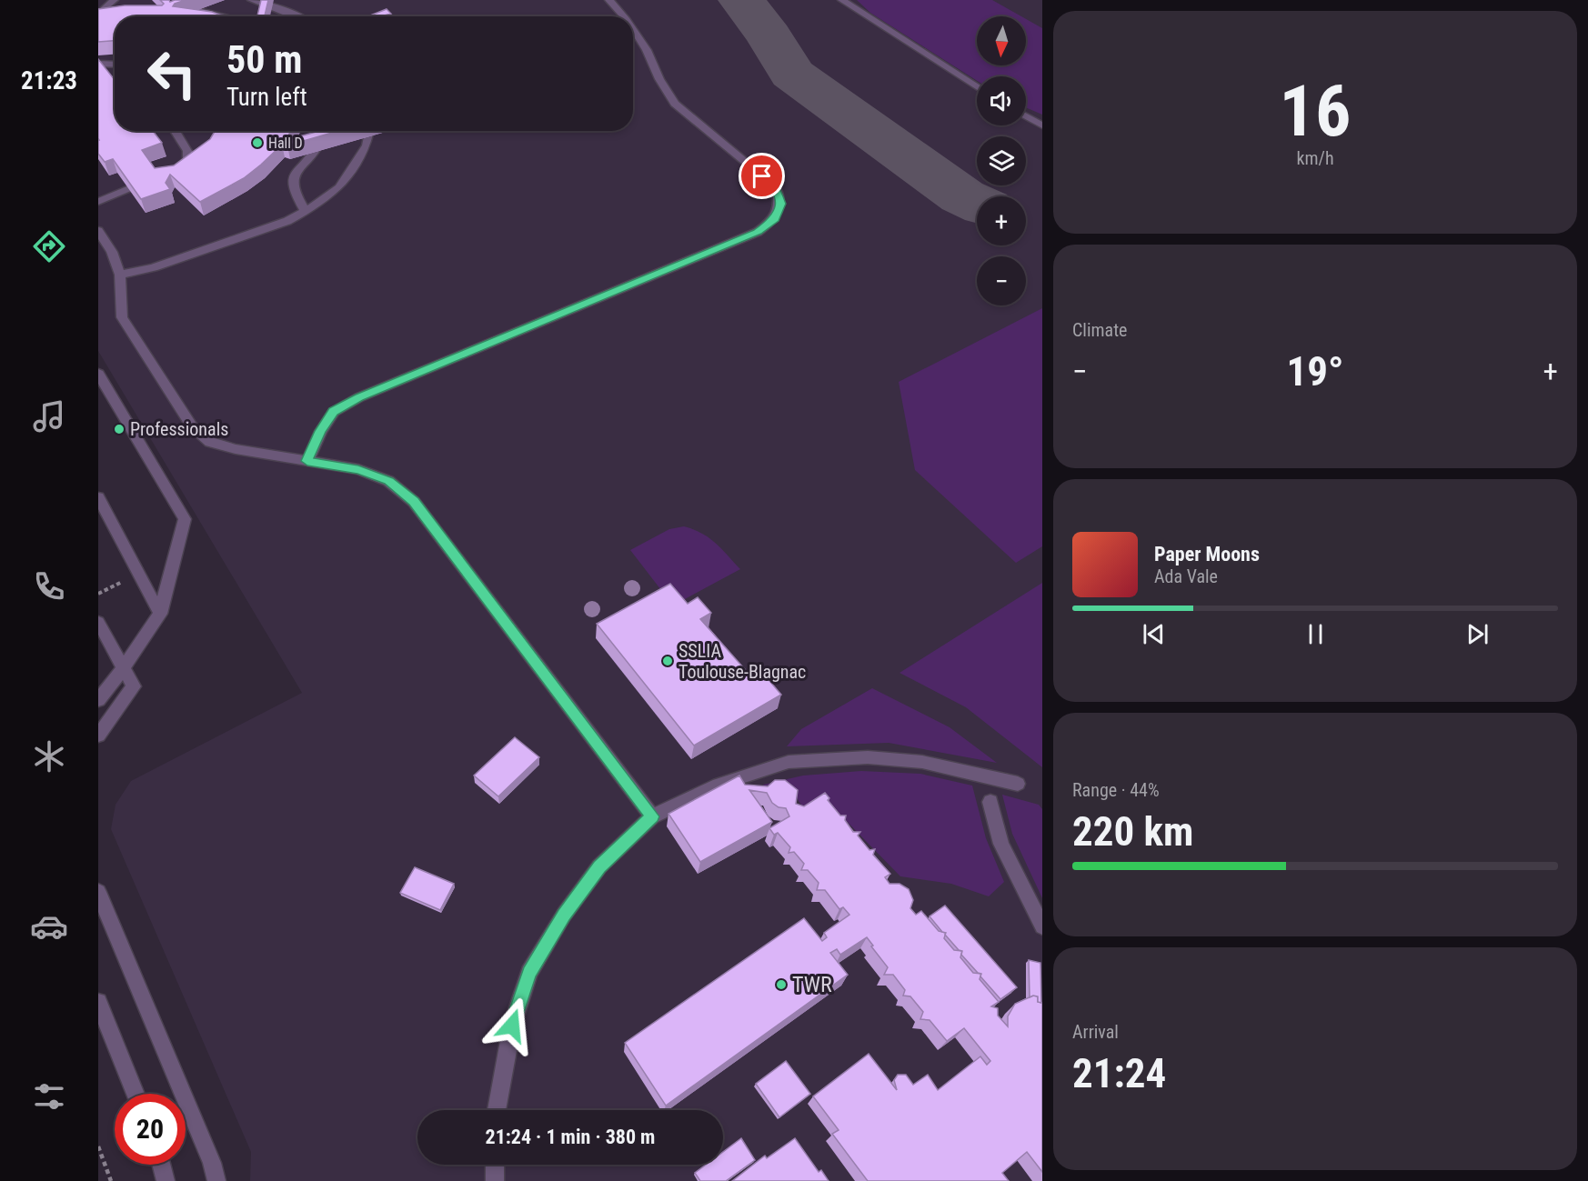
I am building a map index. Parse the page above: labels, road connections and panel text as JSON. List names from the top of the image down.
{
  "places": [
    "Hall D",
    "Professionals",
    "SSLIA Toulouse-Blagnac",
    "TWR"
  ],
  "north": "bottom",
  "page": {
    "tabs": "21:23",
    "tile": [
      ["16", "km/h"],
      "Climate",
      ["Range · 44%", "220 km"],
      ["Arrival", "21:24"]
    ],
    "map_buttons": ["+", "−"],
    "turn": ["50 m", "Turn left"],
    "heat": ["−", "19°", "+"],
    "song": ["Paper Moons", "Ada Vale"],
    "limit": "20",
    "trip": "21:24 · 1 min · 380 m"
  }
}
